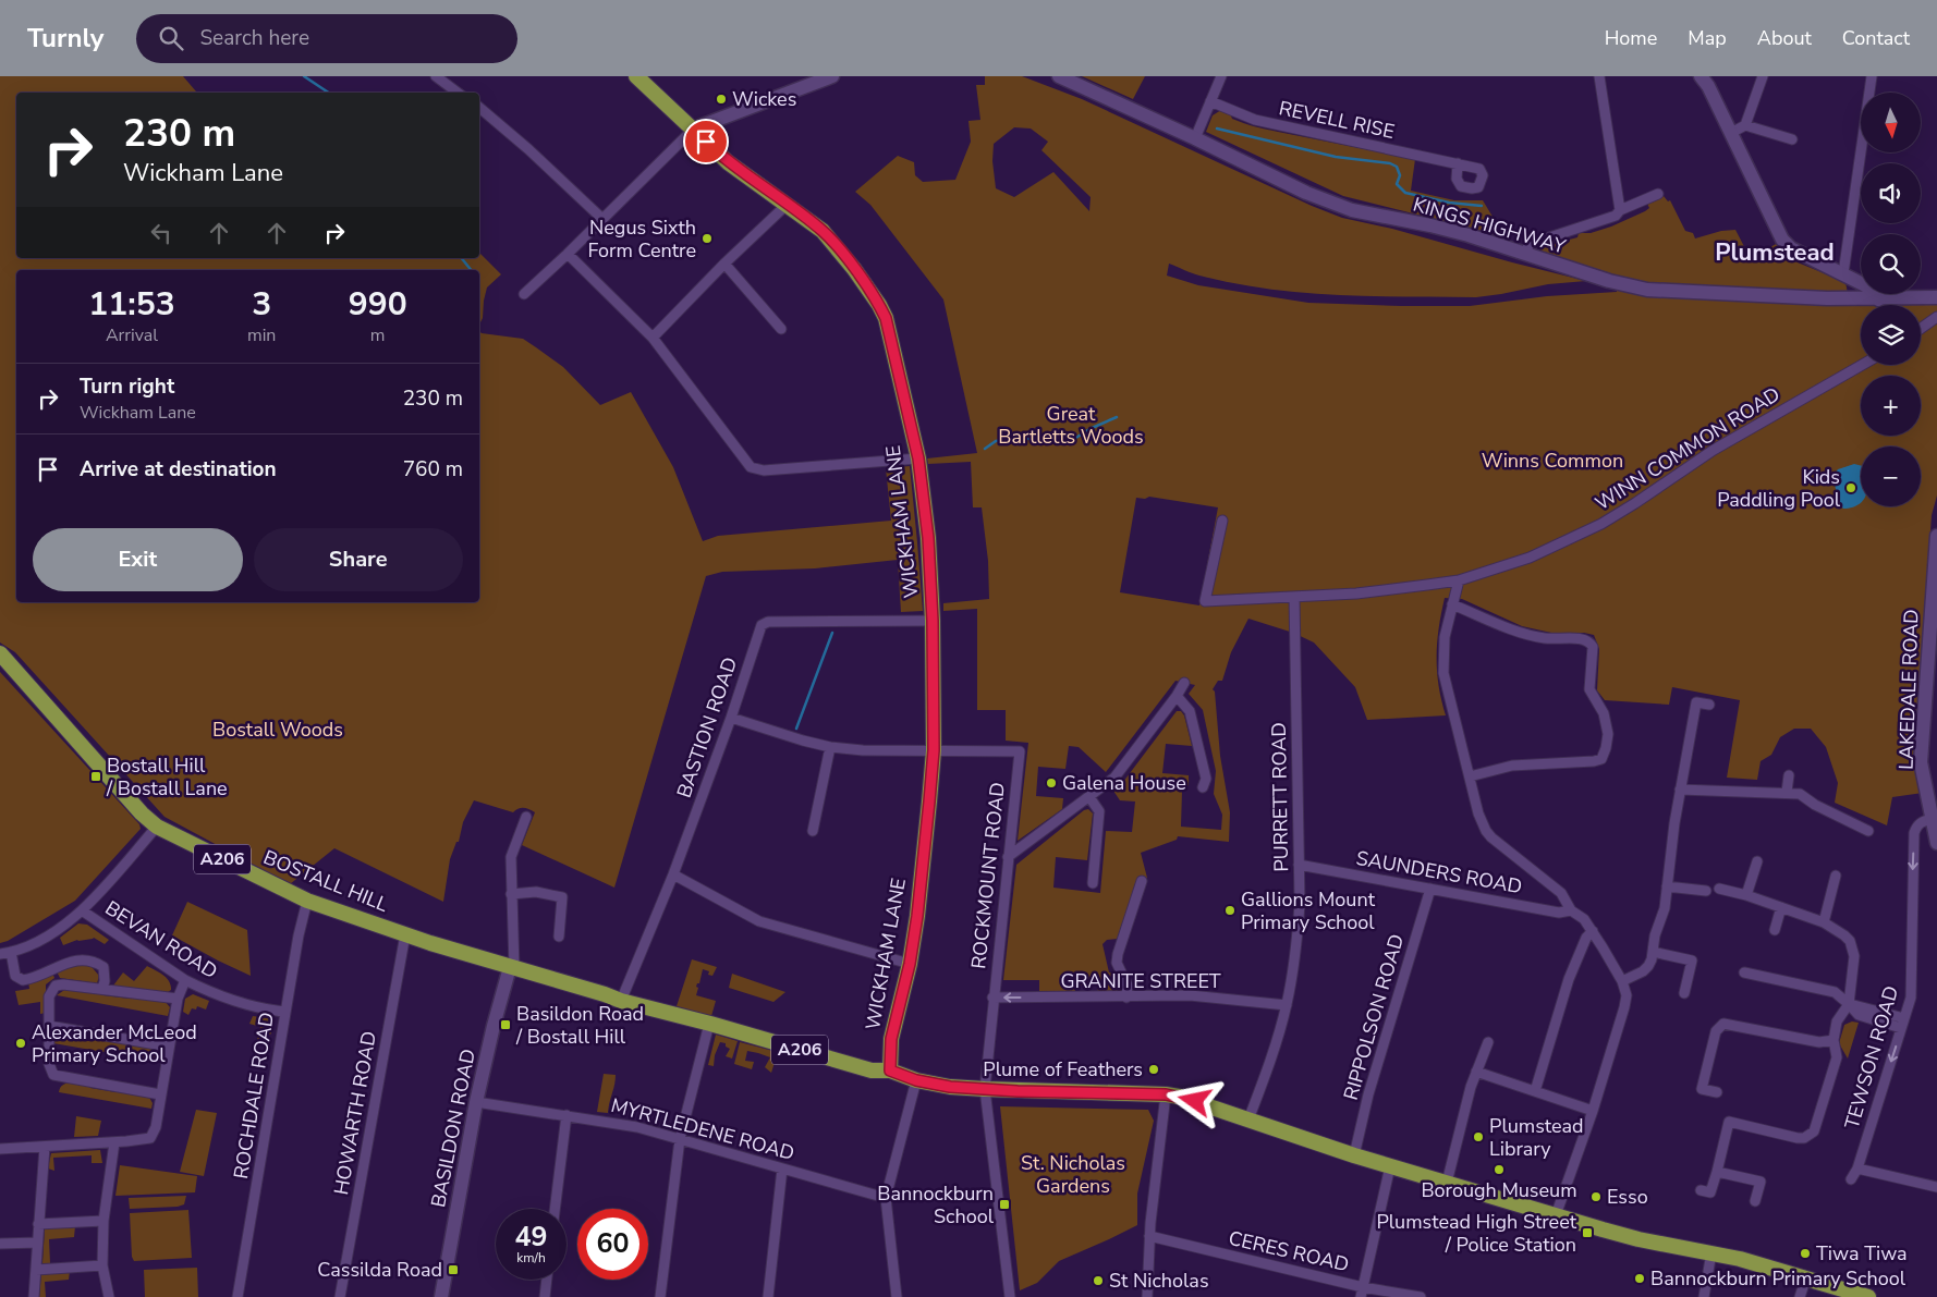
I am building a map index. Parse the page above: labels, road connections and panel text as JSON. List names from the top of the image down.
{
  "streets": {
    "main road": ["WICKHAM LANE", "A206", "BOSTALL HILL"],
    "street": [
      "REVELL RISE",
      "KINGS HIGHWAY",
      "WINN COMMON ROAD",
      "LAKEDALE ROAD",
      "BASTION ROAD",
      "PURRETT ROAD",
      "SAUNDERS ROAD",
      "ROCKMOUNT ROAD",
      "BEVAN ROAD",
      "GRANITE STREET",
      "RIPPOLSON ROAD",
      "TEWSON ROAD",
      "ROCHDALE ROAD",
      "HOWARTH ROAD",
      "BASILDON ROAD",
      "MYRTLEDENE ROAD",
      "CERES ROAD"
    ]
  },
  "crossings": [
    ["WINN COMMON ROAD", "PURRETT ROAD"],
    ["WICKHAM LANE", "BASTION ROAD"],
    ["WICKHAM LANE", "A206"],
    ["WICKHAM LANE", "ROCKMOUNT ROAD"],
    ["LAKEDALE ROAD", "TEWSON ROAD"],
    ["BASTION ROAD", "BOSTALL HILL"],
    ["PURRETT ROAD", "A206"],
    ["PURRETT ROAD", "SAUNDERS ROAD"],
    ["PURRETT ROAD", "GRANITE STREET"],
    ["A206", "ROCKMOUNT ROAD"],
    ["A206", "BOSTALL HILL"],
    ["A206", "RIPPOLSON ROAD"],
    ["SAUNDERS ROAD", "RIPPOLSON ROAD"],
    ["ROCKMOUNT ROAD", "GRANITE STREET"],
    ["BOSTALL HILL", "ROCHDALE ROAD"],
    ["BOSTALL HILL", "HOWARTH ROAD"],
    ["BOSTALL HILL", "BASILDON ROAD"],
    ["BEVAN ROAD", "ROCHDALE ROAD"],
    ["BASILDON ROAD", "MYRTLEDENE ROAD"]
  ],
  "one_way": ["GRANITE STREET", "TEWSON ROAD"],
  "districts": ["Plumstead"],
  "parks": [
    "Great Bartletts Woods",
    "Winns Common",
    "Bostall Woods",
    "St. Nicholas Gardens"
  ],
  "places": {
    "other": [
      "Wickes",
      "Negus Sixth Form Centre",
      "Kids Paddling Pool",
      "Galena House",
      "Gallions Mount Primary School",
      "Alexander McLeod Primary School",
      "Plume of Feathers",
      "Plumstead Library",
      "Borough Museum",
      "Esso",
      "Tiwa Tiwa",
      "Bannockburn Primary School",
      "St Nicholas"
    ],
    "transit": [
      "Bostall Hill / Bostall Lane",
      "Basildon Road / Bostall Hill",
      "Bannockburn School",
      "Plumstead High Street / Police Station",
      "Cassilda Road"
    ]
  },
  "north": "bottom",
  "page": {
    "header": "Turnly",
    "search": "Search here",
    "nav": [
      "Home",
      "Map",
      "About",
      "Contact"
    ],
    "map_buttons": ["+", "−"],
    "turn": ["230 m", "Wickham Lane"],
    "eta": [
      "11:53",
      "Arrival",
      "3",
      "min",
      "990",
      "m"
    ],
    "list": [
      {
        "name": "Turn right",
        "note": "Wickham Lane",
        "value": "230 m"
      },
      {
        "name": "Arrive at destination",
        "value": "760 m"
      }
    ],
    "buttons": ["Exit", "Share"],
    "speed": "49 km/h",
    "limit": "60"
  }
}
